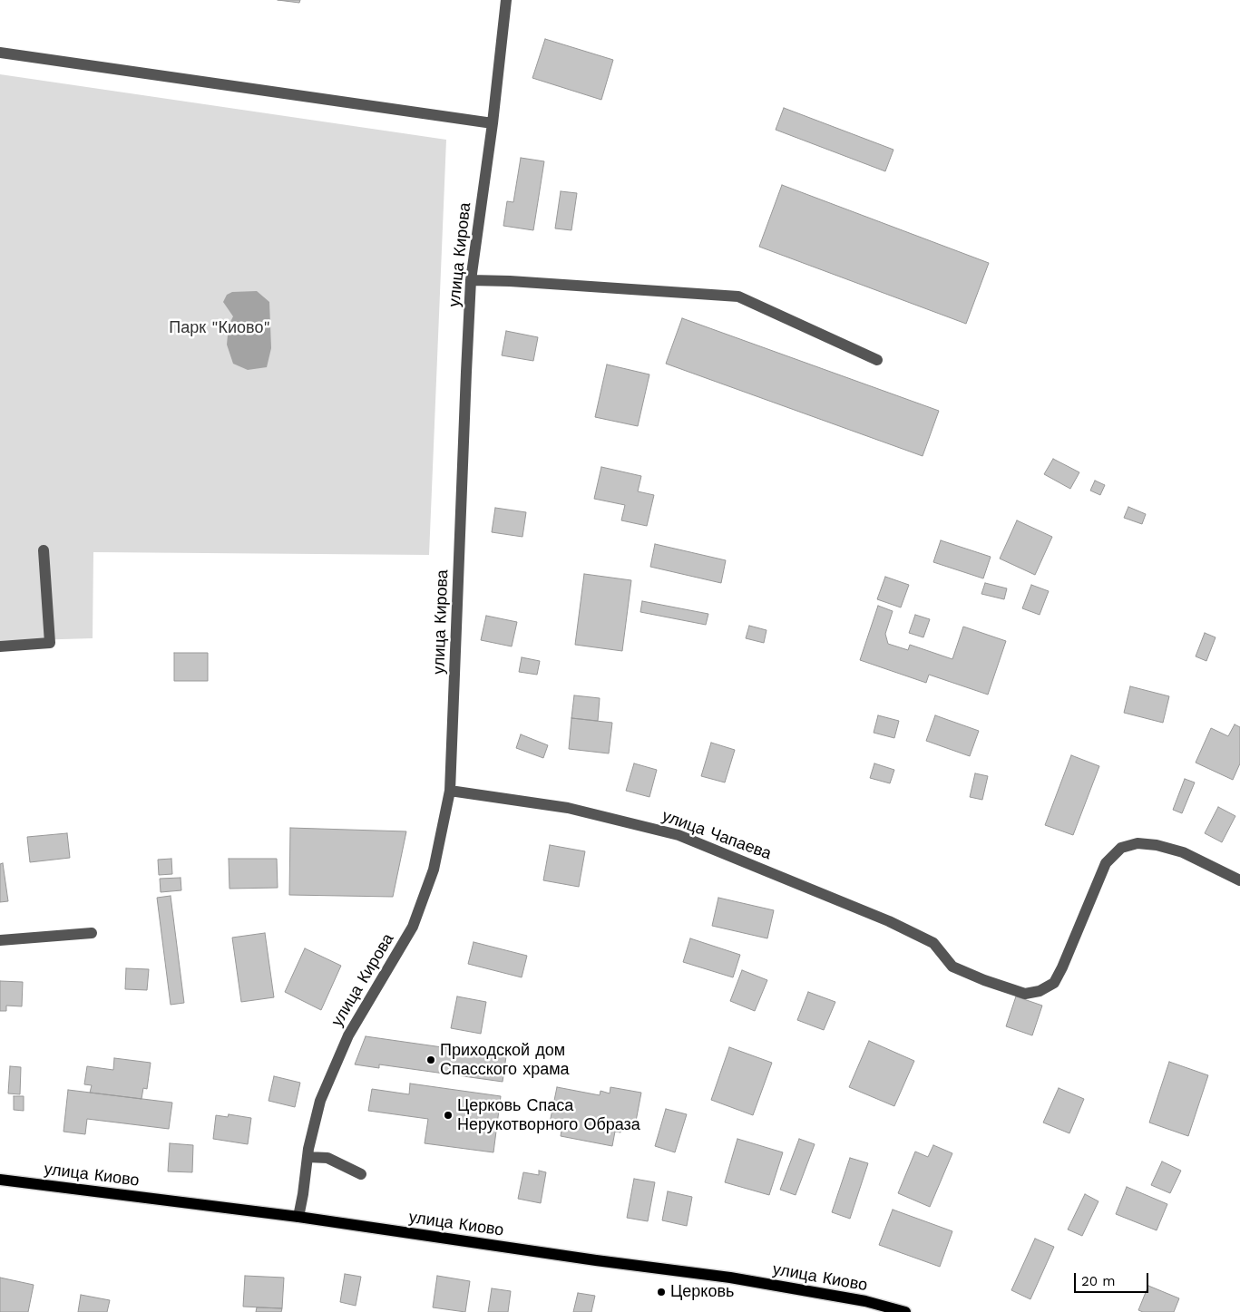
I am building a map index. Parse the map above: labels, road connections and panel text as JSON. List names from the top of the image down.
{
  "streets": {
    "main road": ["улица Киово"],
    "street": ["улица Кирова", "улица Чапаева"]
  },
  "crossings": [
    ["улица Кирова", "улица Чапаева"],
    ["улица Кирова", "улица Киово"]
  ],
  "parks": ["Парк \"Киово\""],
  "places": ["Приходской дом Спасского храма", "Церковь Спаса Нерукотворного Образа", "Церковь"],
  "scale_bar": "20 m"
}
